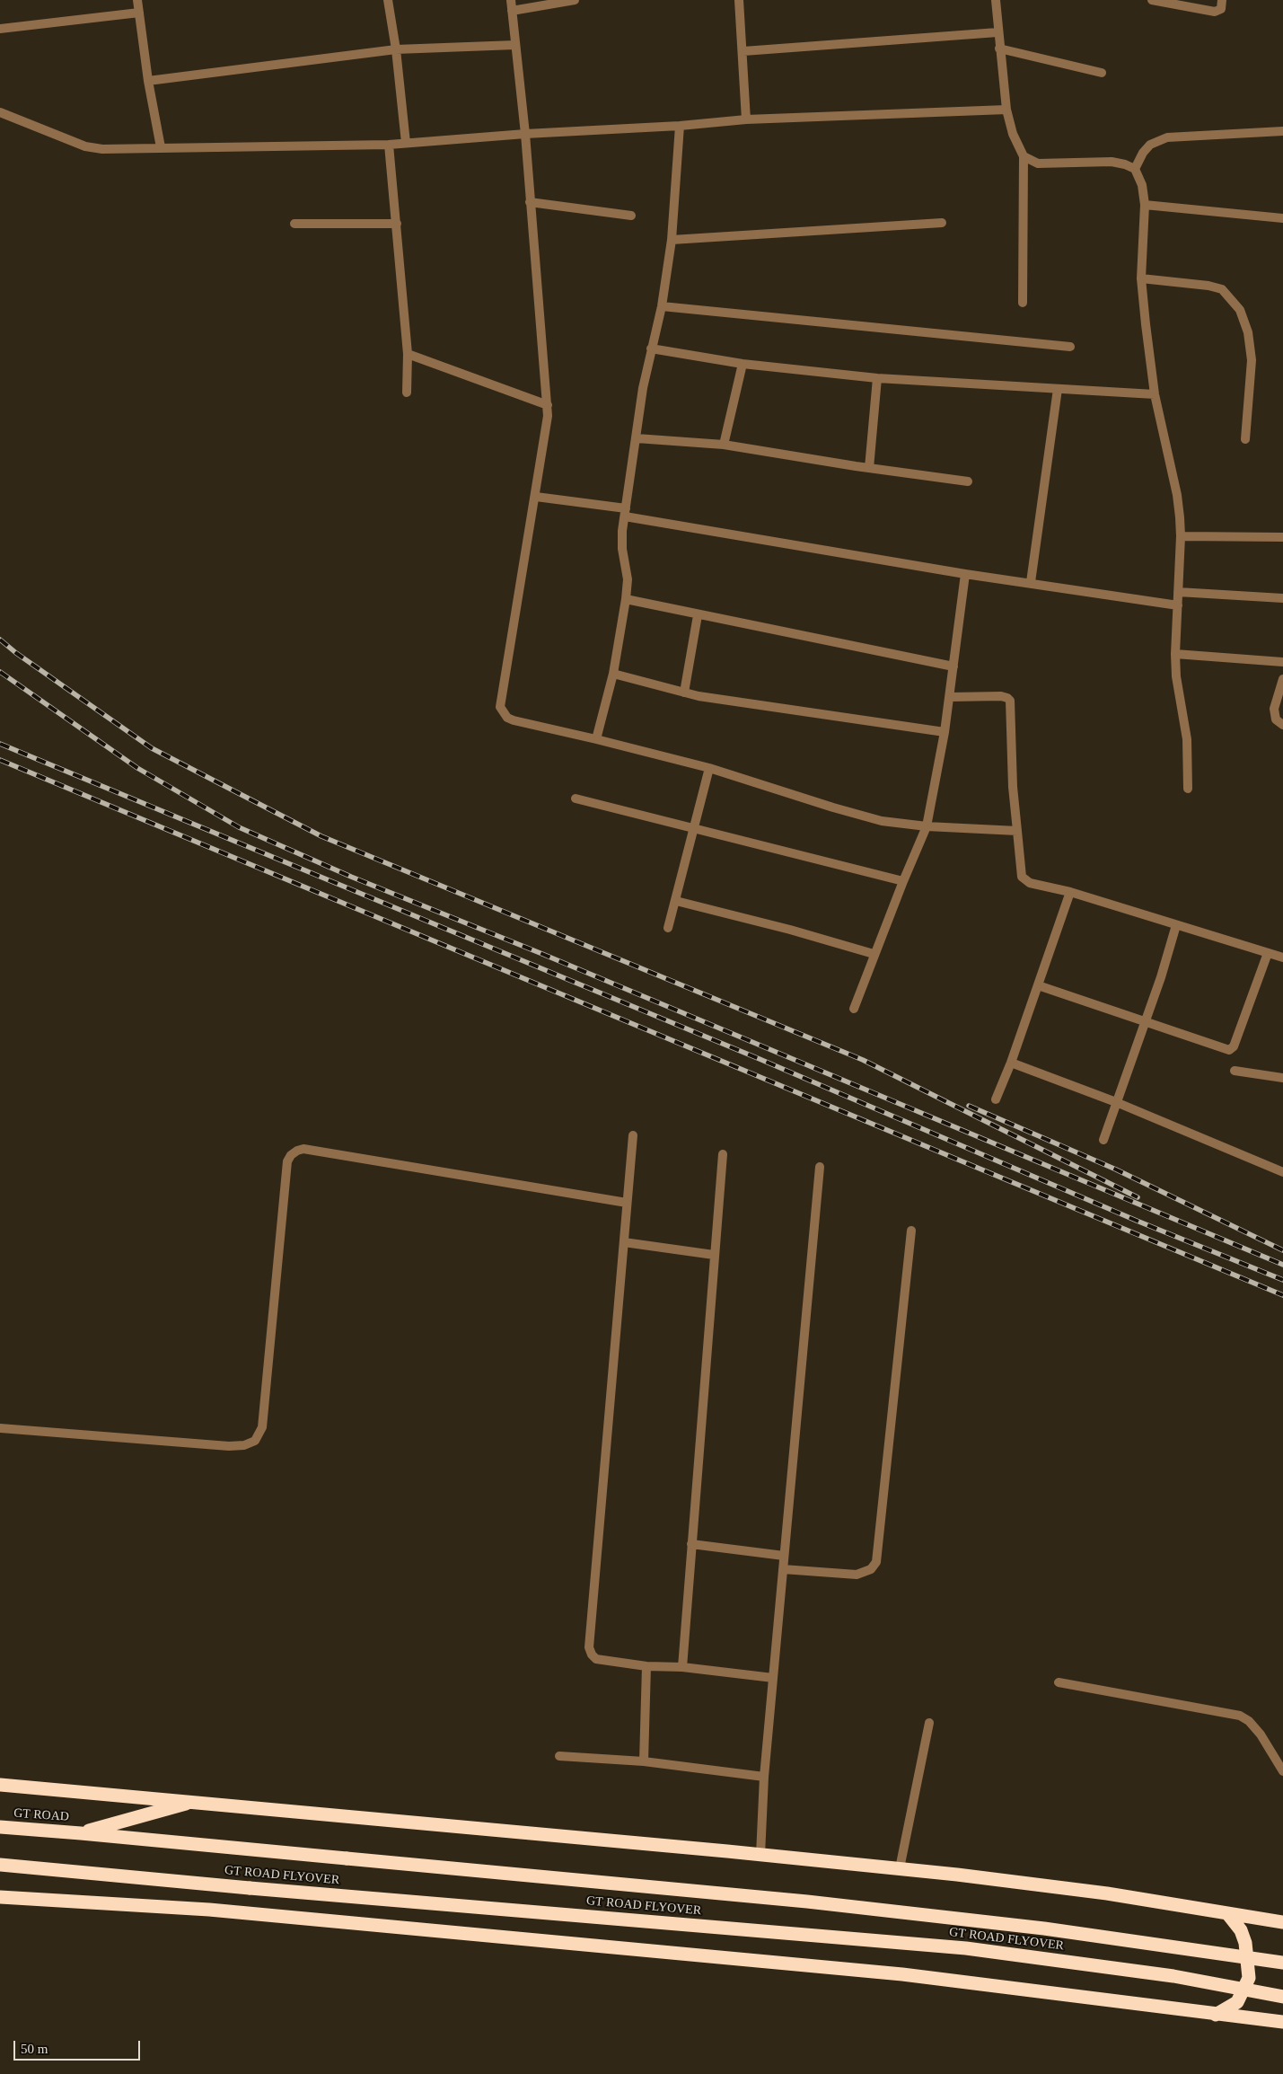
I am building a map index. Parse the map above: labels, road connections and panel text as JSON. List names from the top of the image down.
{
  "streets": {
    "highway": ["GT ROAD", "GT ROAD FLYOVER"]
  },
  "crossings": [
    ["GT ROAD", "GT ROAD FLYOVER"]
  ],
  "scale_bar": "50 m"
}
